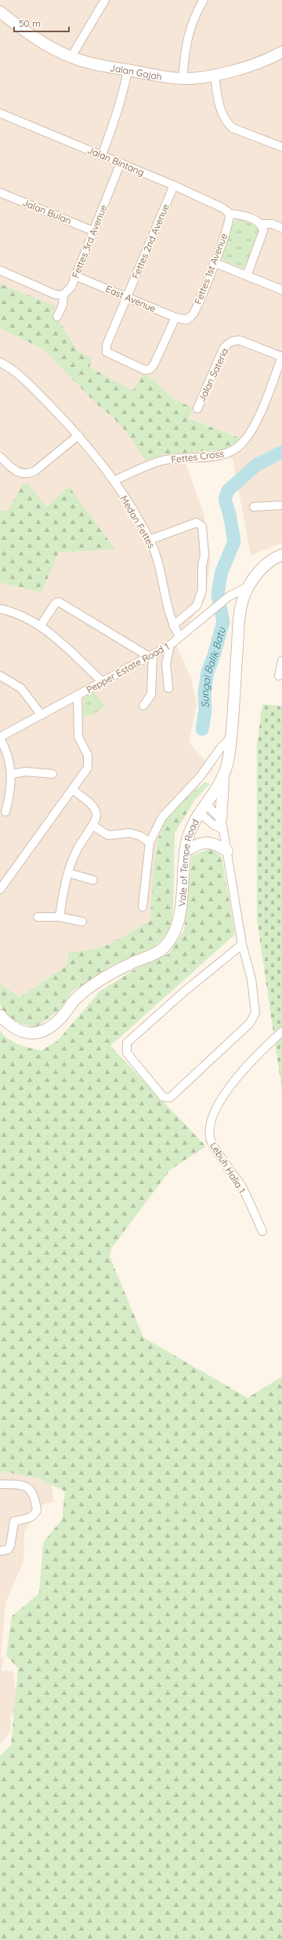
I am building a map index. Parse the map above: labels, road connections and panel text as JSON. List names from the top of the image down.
{
  "streets": {
    "main road": ["Jalan Gajah", "Vale of Tempe Road"],
    "street": [
      "Jalan Bintang",
      "Jalan Bulan",
      "Fettes 3rd Avenue",
      "Fettes 2nd Avenue",
      "Fettes 1st Avenue",
      "East Avenue",
      "Jalan Sateria",
      "Fettes Cross",
      "Medan Fettes",
      "Pepper Estate Road 1",
      "Lebuh Halia 1"
    ]
  },
  "crossings": [
    ["Jalan Bintang", "Fettes 3rd Avenue"],
    ["Jalan Bintang", "Fettes 2nd Avenue"],
    ["Jalan Bintang", "Fettes 1st Avenue"],
    ["Jalan Bulan", "Fettes 3rd Avenue"],
    ["Fettes 3rd Avenue", "East Avenue"],
    ["Fettes 2nd Avenue", "East Avenue"],
    ["Fettes 1st Avenue", "East Avenue"],
    ["Jalan Sateria", "Fettes Cross"],
    ["Fettes Cross", "Medan Fettes"],
    ["Medan Fettes", "Pepper Estate Road 1"],
    ["Pepper Estate Road 1", "Vale of Tempe Road"]
  ],
  "water": ["Sungai Balik Batu"],
  "scale_bar": "50 m"
}
